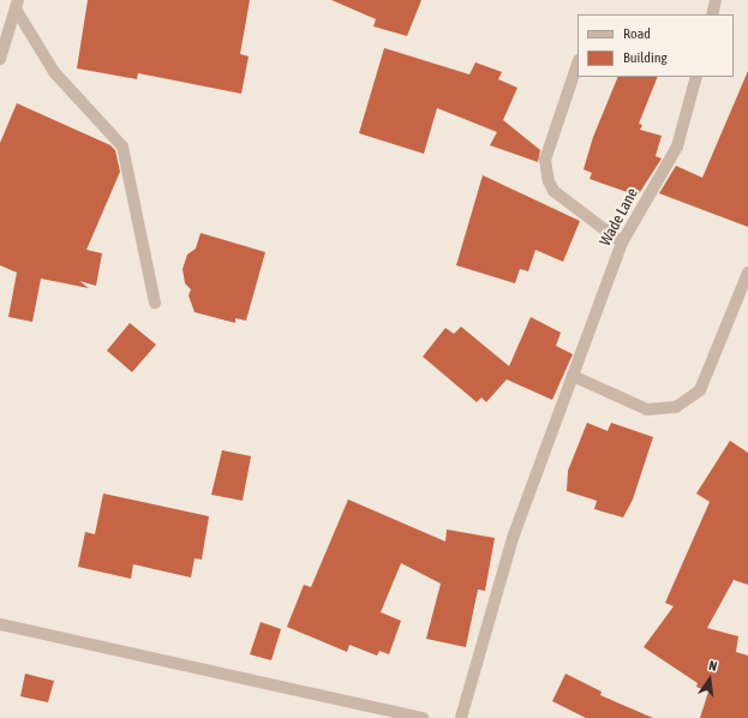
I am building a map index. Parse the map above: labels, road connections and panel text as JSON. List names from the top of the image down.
{
  "streets": {
    "street": ["Wade Lane"]
  },
  "legend": ["Road", "Building"],
  "north": "top"
}
